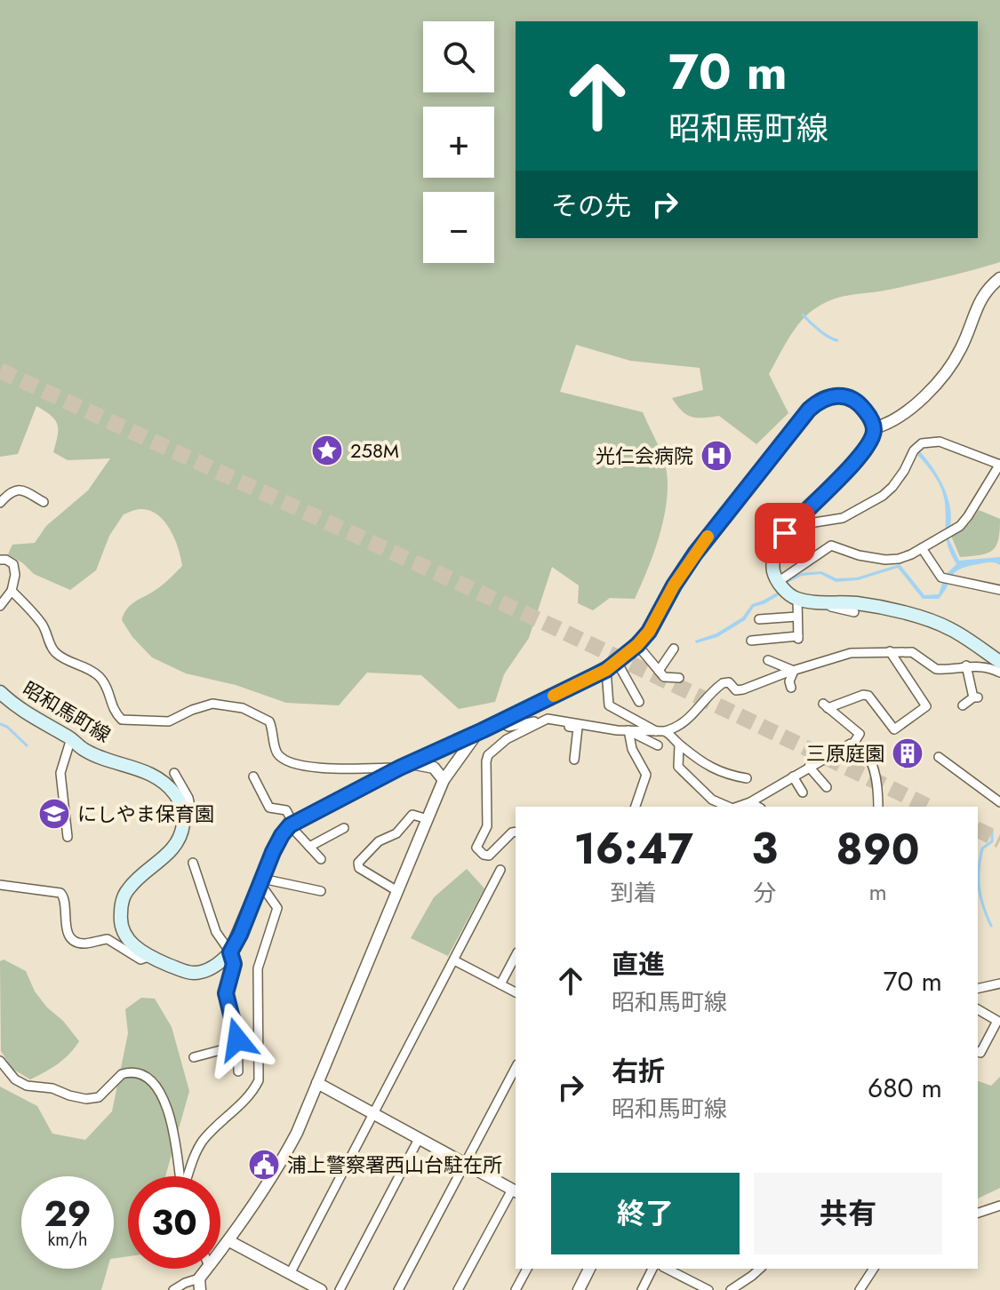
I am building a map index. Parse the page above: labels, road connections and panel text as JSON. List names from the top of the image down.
{
  "streets": {
    "main road": ["昭和馬町線"]
  },
  "places": {
    "place": ["258M"],
    "hospital": ["光仁会病院"],
    "building": ["三原庭園"],
    "school or university": ["にしやま保育園"],
    "public building": ["浦上警察署西山台駐在所"]
  },
  "page": {
    "map_buttons": ["+", "−"],
    "turn": ["70 m", "昭和馬町線"],
    "then": "その先",
    "eta": [
      "16:47",
      "到着",
      "3",
      "分",
      "890",
      "m"
    ],
    "list": [
      {
        "name": "直進",
        "note": "昭和馬町線",
        "value": "70 m"
      },
      {
        "name": "右折",
        "note": "昭和馬町線",
        "value": "680 m"
      }
    ],
    "buttons": ["終了", "共有"],
    "speed": "29 km/h",
    "limit": "30"
  }
}
